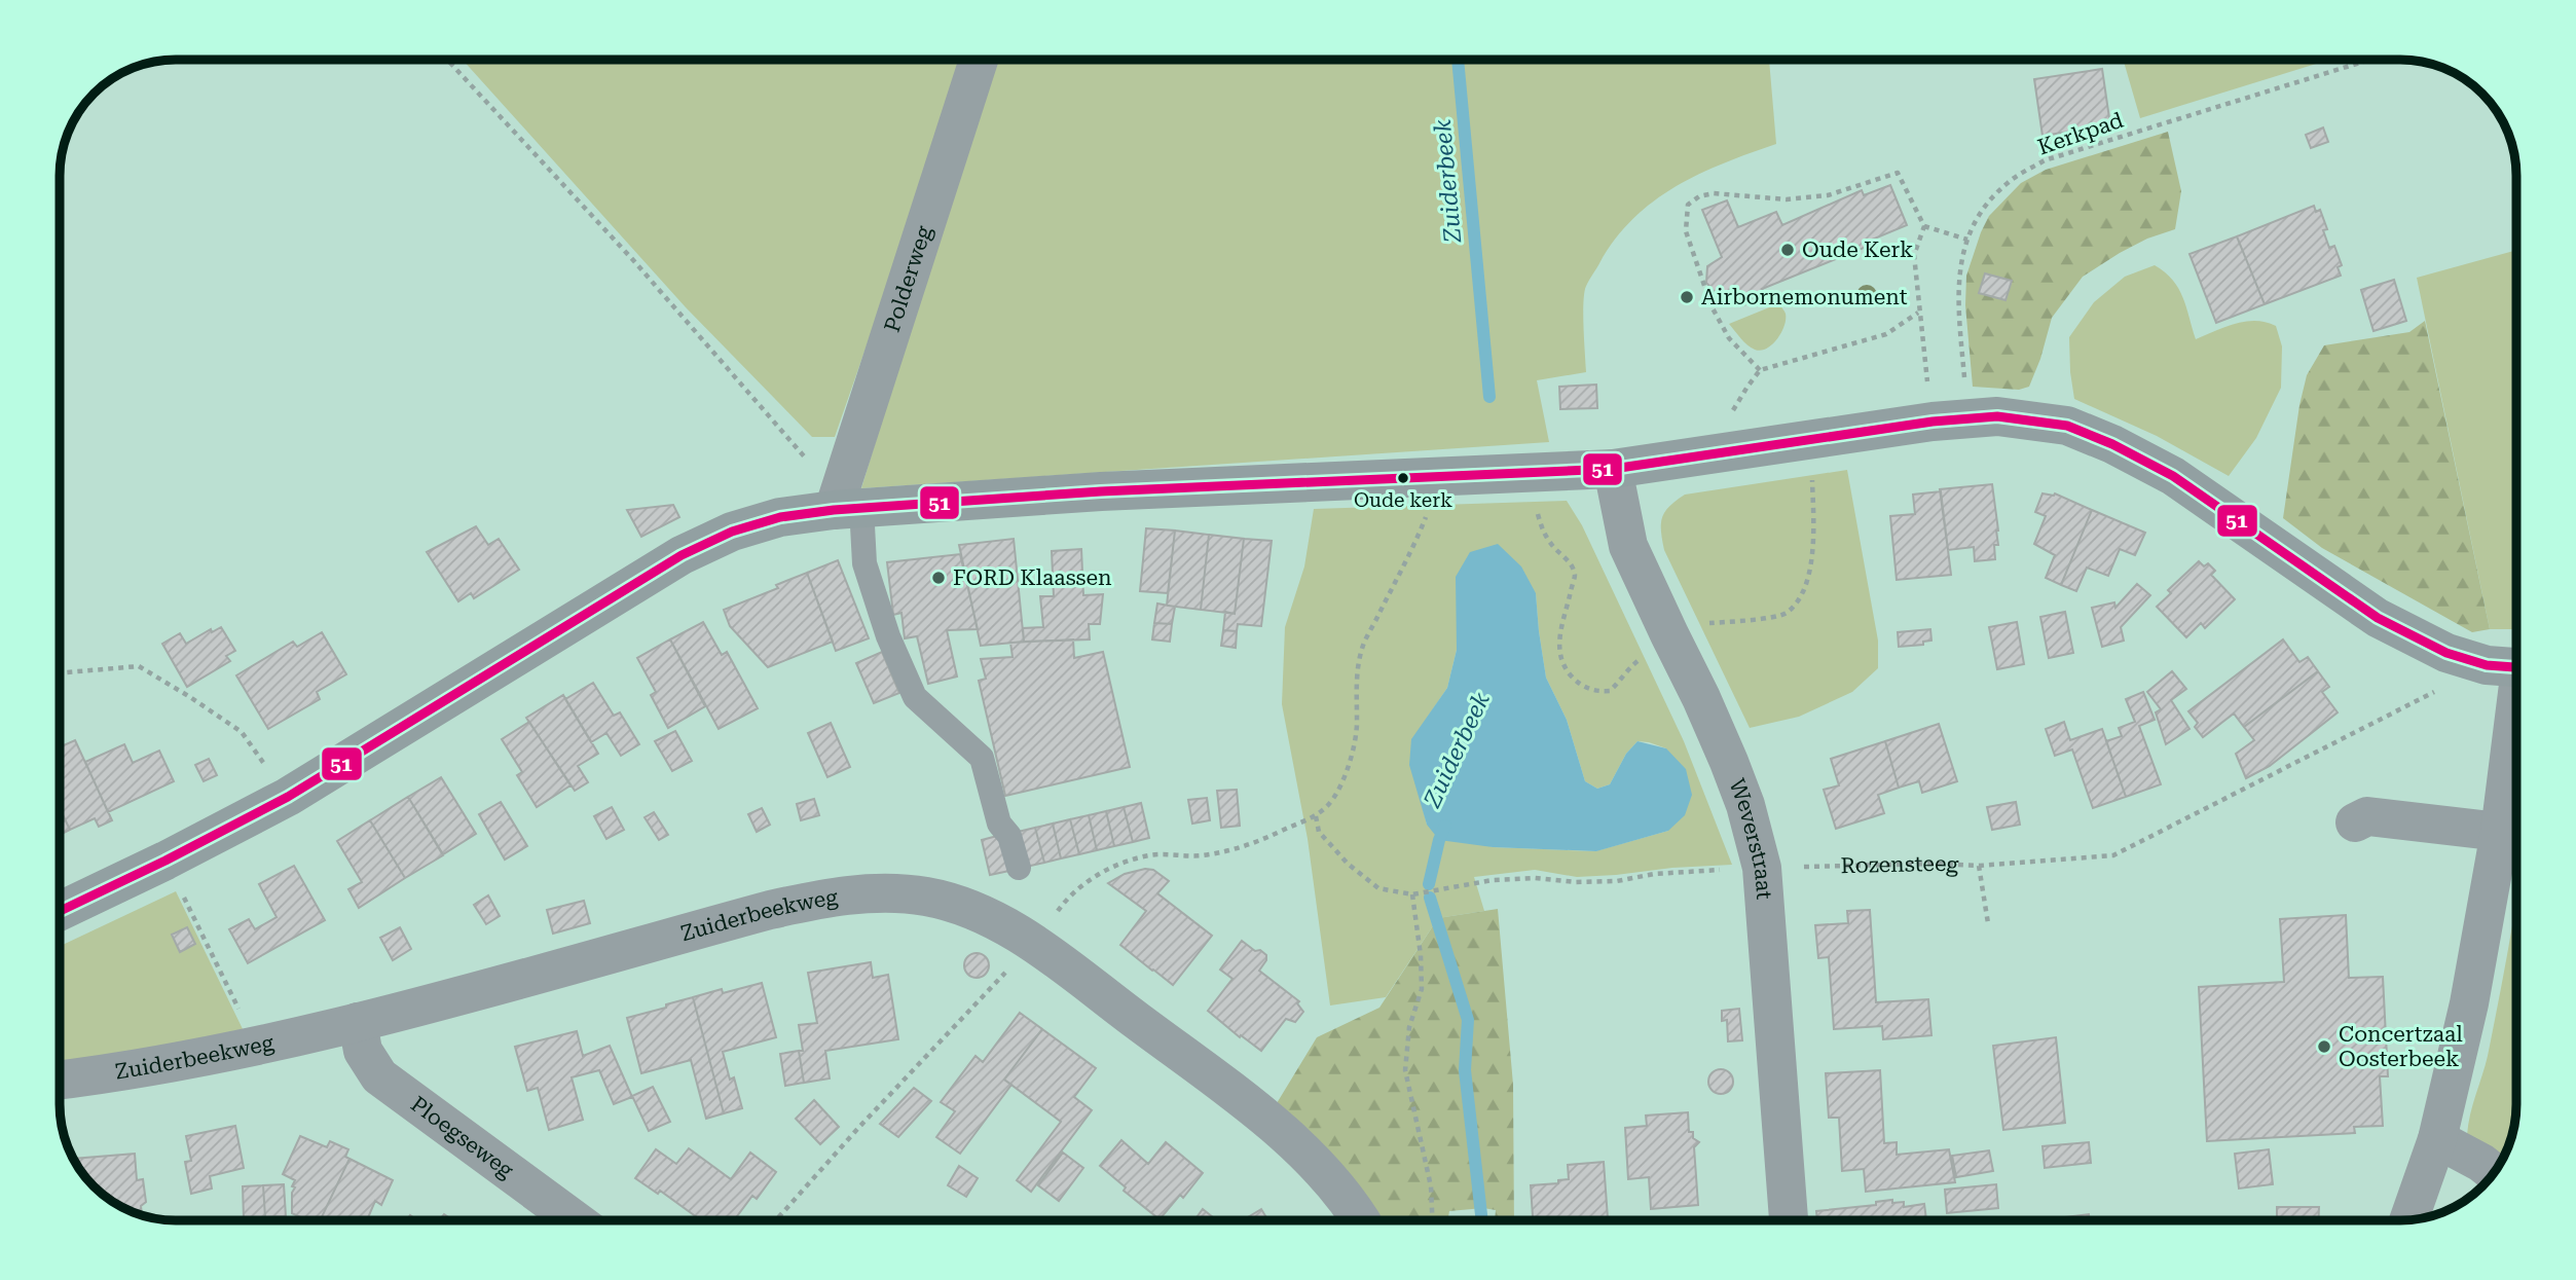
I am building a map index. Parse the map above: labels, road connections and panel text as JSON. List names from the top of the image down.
{
  "streets": {
    "street": [
      "Polderweg",
      "Weverstraat",
      "Zuiderbeekweg",
      "Ploegseweg"
    ],
    "path": ["Kerkpad", "Rozensteeg"]
  },
  "crossings": [
    ["Weverstraat", "Rozensteeg"],
    ["Zuiderbeekweg", "Ploegseweg"]
  ],
  "water": ["Zuiderbeek"],
  "places": [
    "Oude Kerk",
    "Airbornemonument",
    "Oude kerk",
    "FORD Klaassen",
    "Concertzaal Oosterbeek"
  ],
  "lines": ["transit line 51"]
}
